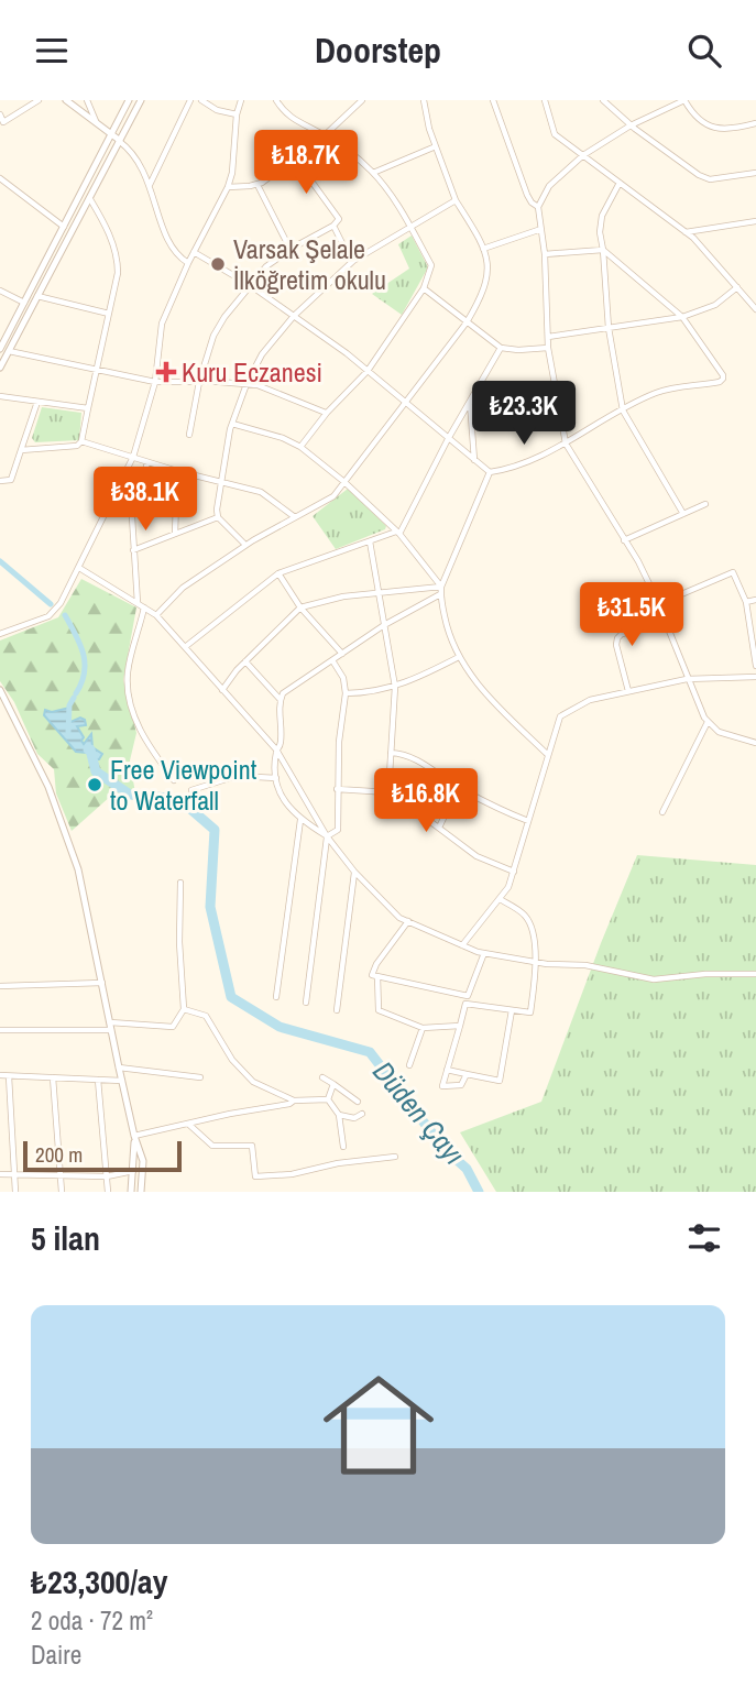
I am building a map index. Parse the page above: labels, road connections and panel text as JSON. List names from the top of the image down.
{
  "water": ["Düden Çayı"],
  "places": {
    "other": ["Varsak Şelale İlköğretim okulu", "Free Viewpoint to Waterfall"],
    "health": ["Kuru Eczanesi"]
  },
  "scale_bar": "200 m",
  "page": {
    "header": "Doorstep",
    "price": [
      "₺18.7K",
      "₺23.3K",
      "₺38.1K",
      "₺31.5K",
      "₺16.8K"
    ],
    "scale": "200 m",
    "heading": "5 ilan",
    "list": [
      {
        "name": "₺23,300/ay",
        "note": "2 oda · 72 m² · Daire"
      }
    ]
  }
}
